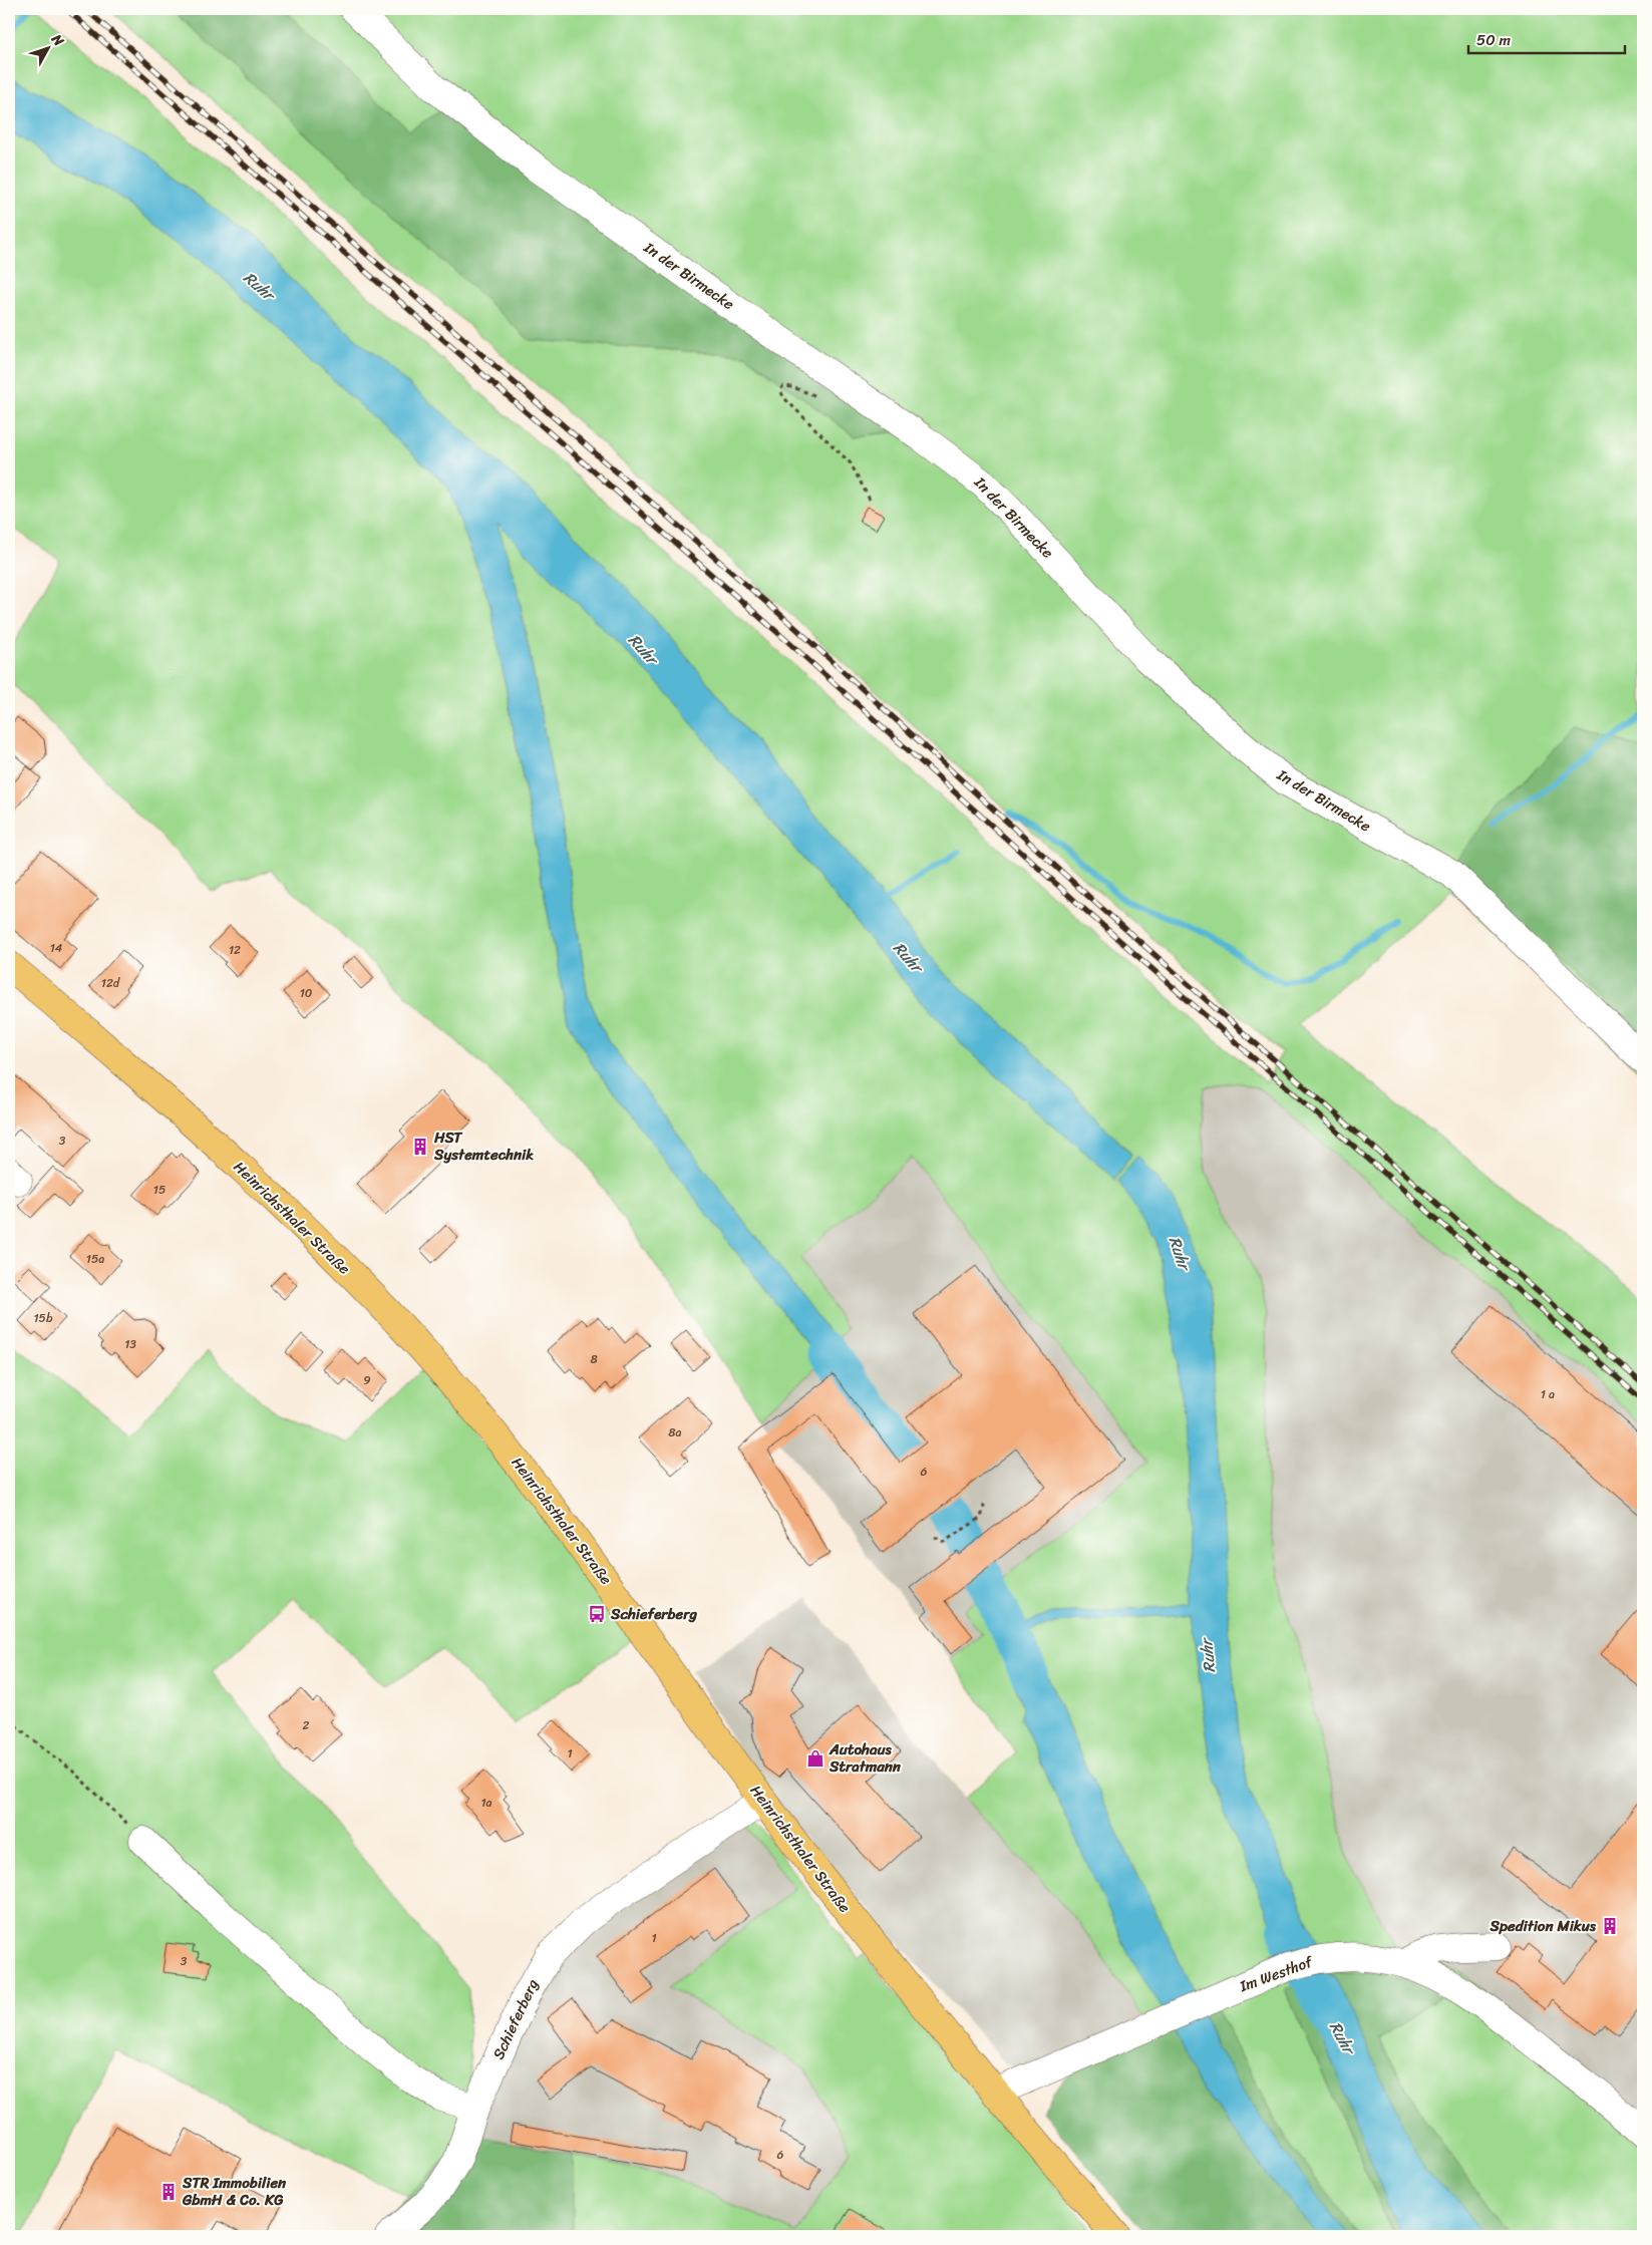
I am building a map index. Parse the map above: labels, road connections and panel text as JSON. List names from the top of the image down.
{
  "streets": {
    "main road": ["Heinrichsthaler Straße"],
    "street": ["In der Birmecke", "Im Westhof", "Schieferberg"]
  },
  "crossings": [
    ["Heinrichsthaler Straße", "Im Westhof"],
    ["Heinrichsthaler Straße", "Schieferberg"]
  ],
  "water": ["Ruhr"],
  "places": {
    "building": ["HST Systemtechnik", "Spedition Mikus", "STR Immobilien GbmH & Co. KG"],
    "bus stop": ["Schieferberg"],
    "shop": ["Autohaus Stratmann"]
  },
  "house_numbers": [
    "14",
    "12",
    "12d",
    "10",
    "3",
    "15",
    "15a",
    "15b",
    "13",
    "8",
    "9",
    "1 a",
    "8a",
    "6",
    "2",
    "1",
    "1a",
    "1",
    "3",
    "6"
  ],
  "scale_bar": "50 m",
  "north": "top right"
}
